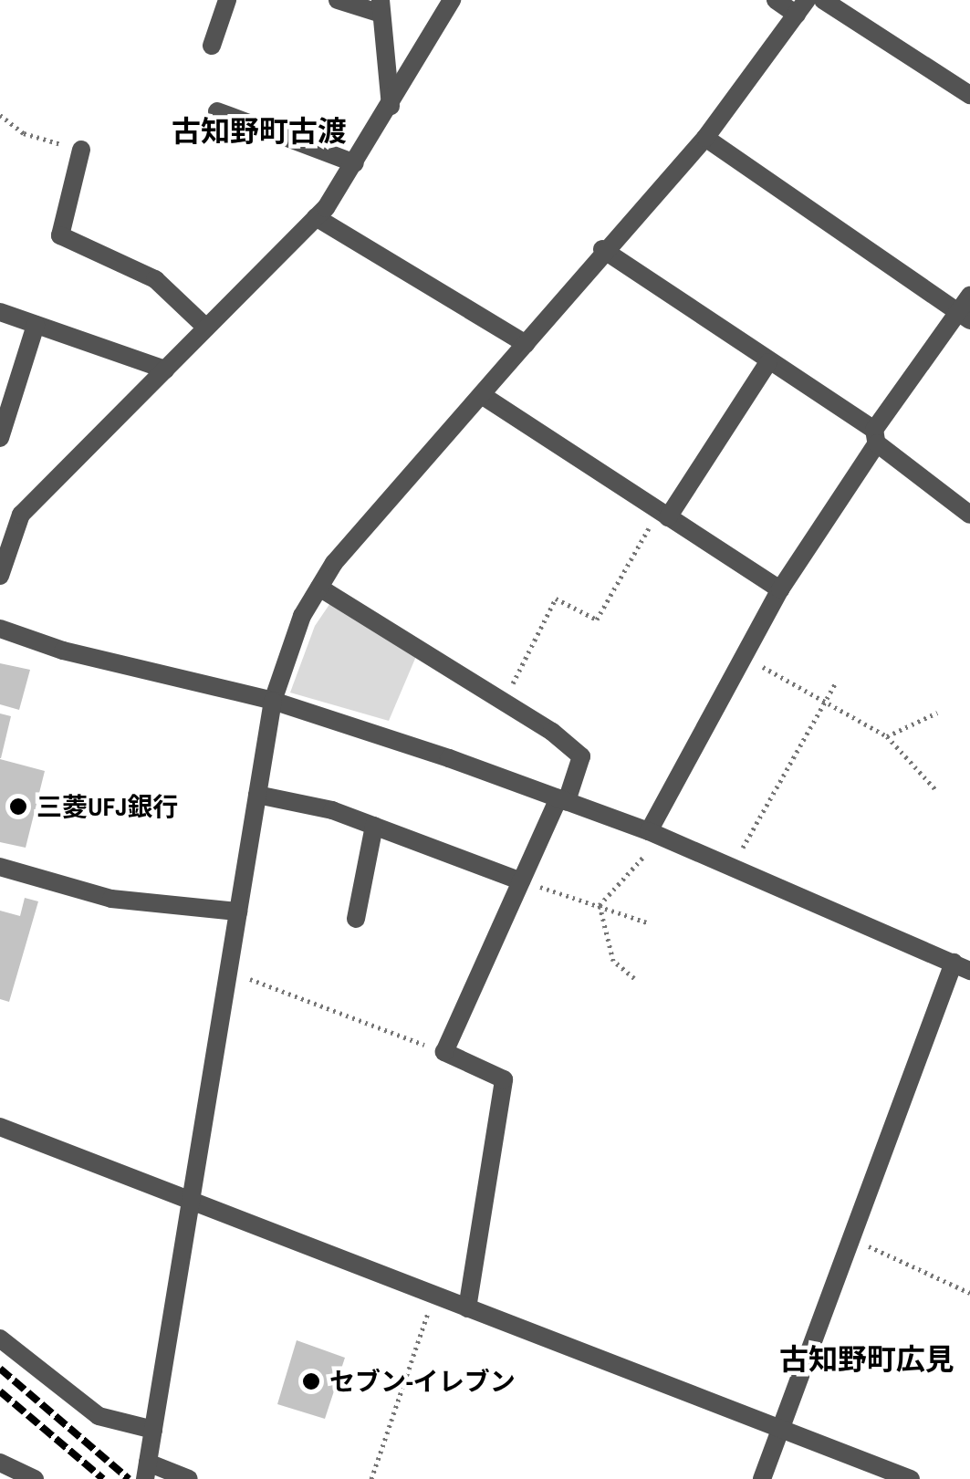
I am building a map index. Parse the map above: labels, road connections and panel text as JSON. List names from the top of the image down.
{
  "districts": ["古知野町古渡", "古知野町広見"],
  "places": ["三菱UFJ銀行", "セブン-イレブン"]
}
